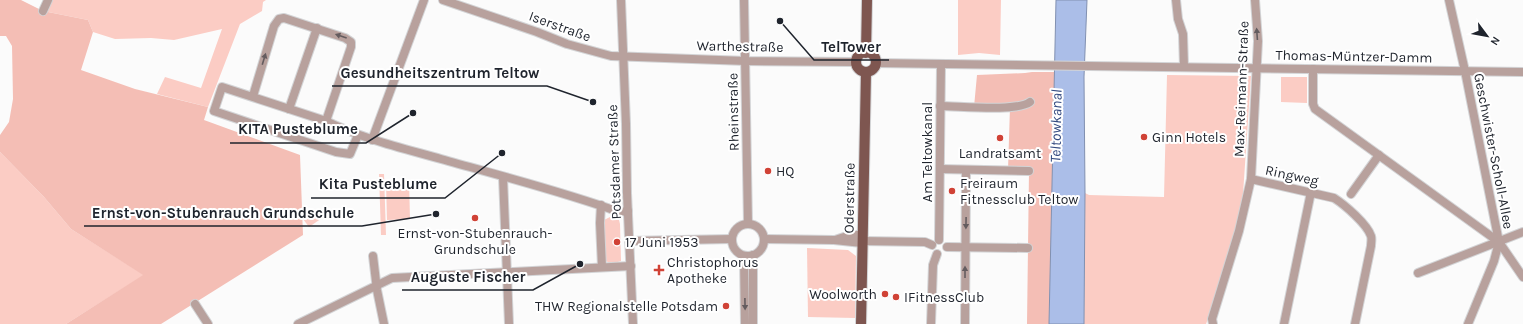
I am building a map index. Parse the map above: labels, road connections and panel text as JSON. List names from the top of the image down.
{
  "streets": {
    "main road": ["Oderstraße"],
    "street": [
      "Iserstraße",
      "Warthestraße",
      "Thomas-Müntzer-Damm",
      "Max-Reimann-Straße",
      "Rheinstraße",
      "Geschwister-Scholl-Allee",
      "Am Teltowkanal",
      "Potsdamer Straße",
      "Ringweg"
    ]
  },
  "crossings": [
    ["Iserstraße", "Warthestraße"],
    ["Iserstraße", "Potsdamer Straße"],
    ["Warthestraße", "Rheinstraße"],
    ["Warthestraße", "Potsdamer Straße"],
    ["Warthestraße", "Oderstraße"],
    ["Thomas-Müntzer-Damm", "Max-Reimann-Straße"],
    ["Thomas-Müntzer-Damm", "Geschwister-Scholl-Allee"],
    ["Max-Reimann-Straße", "Ringweg"]
  ],
  "one_way": ["Max-Reimann-Straße"],
  "water": ["Teltowkanal"],
  "places": {
    "other": [
      "TelTower",
      "Gesundheitszentrum Teltow",
      "KITA Pusteblume",
      "Ginn Hotels",
      "Landratsamt",
      "Kita Pusteblume",
      "HQ",
      "Freiraum Fitnessclub Teltow",
      "Ernst-von-Stubenrauch Grundschule",
      "Ernst-von-Stubenrauch- Grundschule",
      "17 Juni 1953",
      "Auguste Fischer",
      "Woolworth",
      "IFitnessClub",
      "THW Regionalstelle Potsdam"
    ],
    "health": ["Christophorus Apotheke"]
  },
  "north": "bottom right"
}
